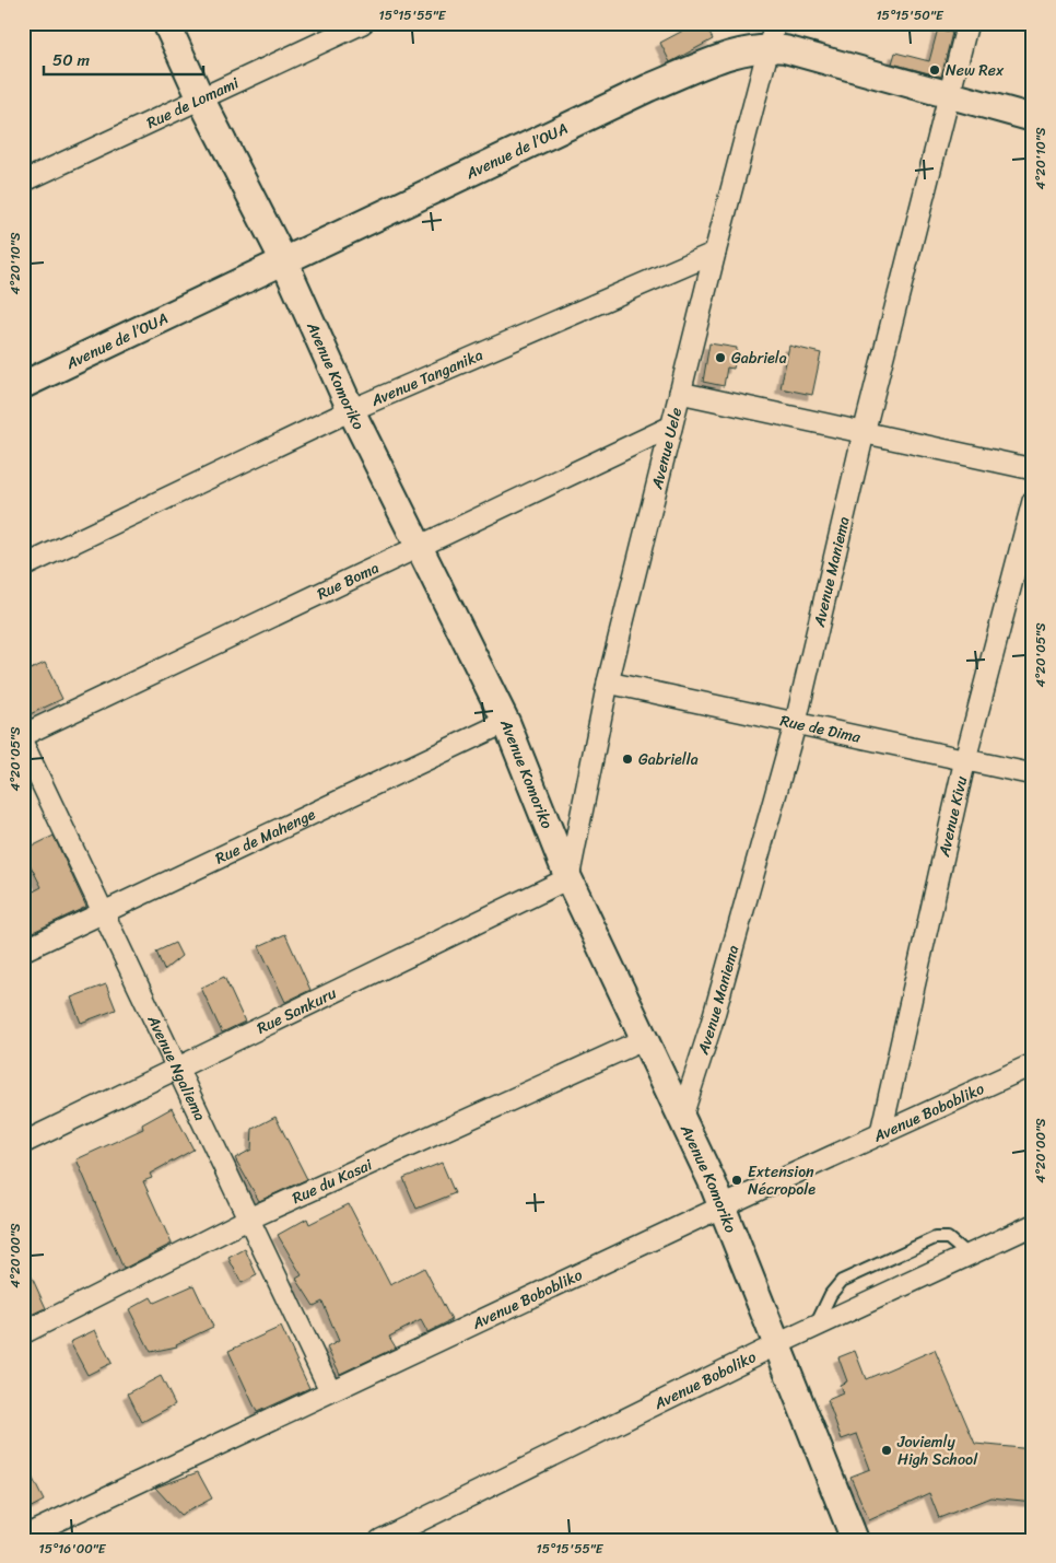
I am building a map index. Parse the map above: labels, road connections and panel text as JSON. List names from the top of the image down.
{
  "streets": {
    "street": [
      "Rue de Lomami",
      "Avenue de l’OUA",
      "Avenue Komoriko",
      "Avenue Tanganika",
      "Avenue Uele",
      "Avenue Maniema",
      "Rue Boma",
      "Rue de Dima",
      "Avenue Kivu",
      "Rue de Mahenge",
      "Rue Sankuru",
      "Avenue Ngaliema",
      "Avenue Bobobliko",
      "Rue du Kasai",
      "Avenue Boboliko"
    ]
  },
  "crossings": [
    ["Rue de Lomami", "Avenue Komoriko"],
    ["Avenue de l’OUA", "Avenue Komoriko"],
    ["Avenue de l’OUA", "Avenue Uele"],
    ["Avenue de l’OUA", "Avenue Maniema"],
    ["Avenue Komoriko", "Avenue Tanganika"],
    ["Avenue Komoriko", "Avenue Uele"],
    ["Avenue Komoriko", "Avenue Maniema"],
    ["Avenue Komoriko", "Rue Boma"],
    ["Avenue Komoriko", "Rue de Mahenge"],
    ["Avenue Komoriko", "Rue Sankuru"],
    ["Avenue Komoriko", "Avenue Bobobliko"],
    ["Avenue Komoriko", "Rue du Kasai"],
    ["Avenue Komoriko", "Avenue Boboliko"],
    ["Avenue Tanganika", "Avenue Uele"],
    ["Avenue Uele", "Rue Boma"],
    ["Avenue Uele", "Rue de Dima"],
    ["Avenue Uele", "Rue Sankuru"],
    ["Avenue Maniema", "Rue de Dima"],
    ["Rue de Dima", "Avenue Kivu"],
    ["Avenue Kivu", "Avenue Bobobliko"],
    ["Rue de Mahenge", "Avenue Ngaliema"],
    ["Rue Sankuru", "Avenue Ngaliema"],
    ["Avenue Ngaliema", "Avenue Bobobliko"],
    ["Avenue Ngaliema", "Rue du Kasai"]
  ],
  "places": [
    "New Rex",
    "Gabriela",
    "Gabriella",
    "Extension Nécropole",
    "Joviemly High School"
  ],
  "scale_bar": "50 m",
  "coordinates": [
    "15°15'55\"E",
    "15°15'50\"E",
    "4°20'10\"S",
    "4°20'05\"S",
    "4°20'00\"S",
    "15°16'00\"E"
  ]
}
